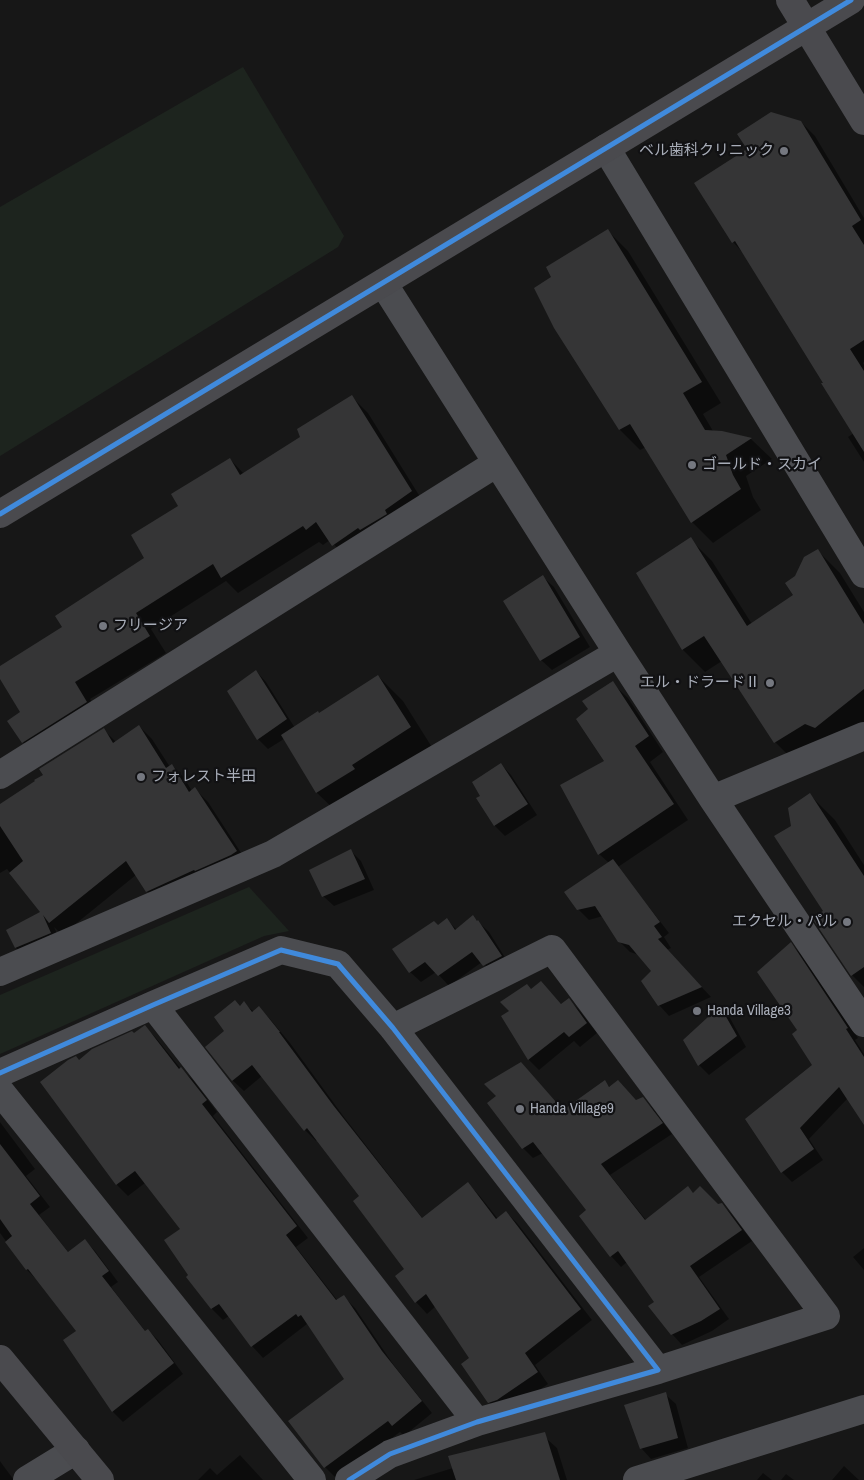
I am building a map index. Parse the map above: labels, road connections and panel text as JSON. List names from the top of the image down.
{
  "places": [
    "ベル歯科クリニック",
    "ゴールド・スカイ",
    "フリージア",
    "エル・ドラードⅡ",
    "フォレスト半田",
    "エクセル・パル",
    "Handa Village3",
    "Handa Village9"
  ]
}
